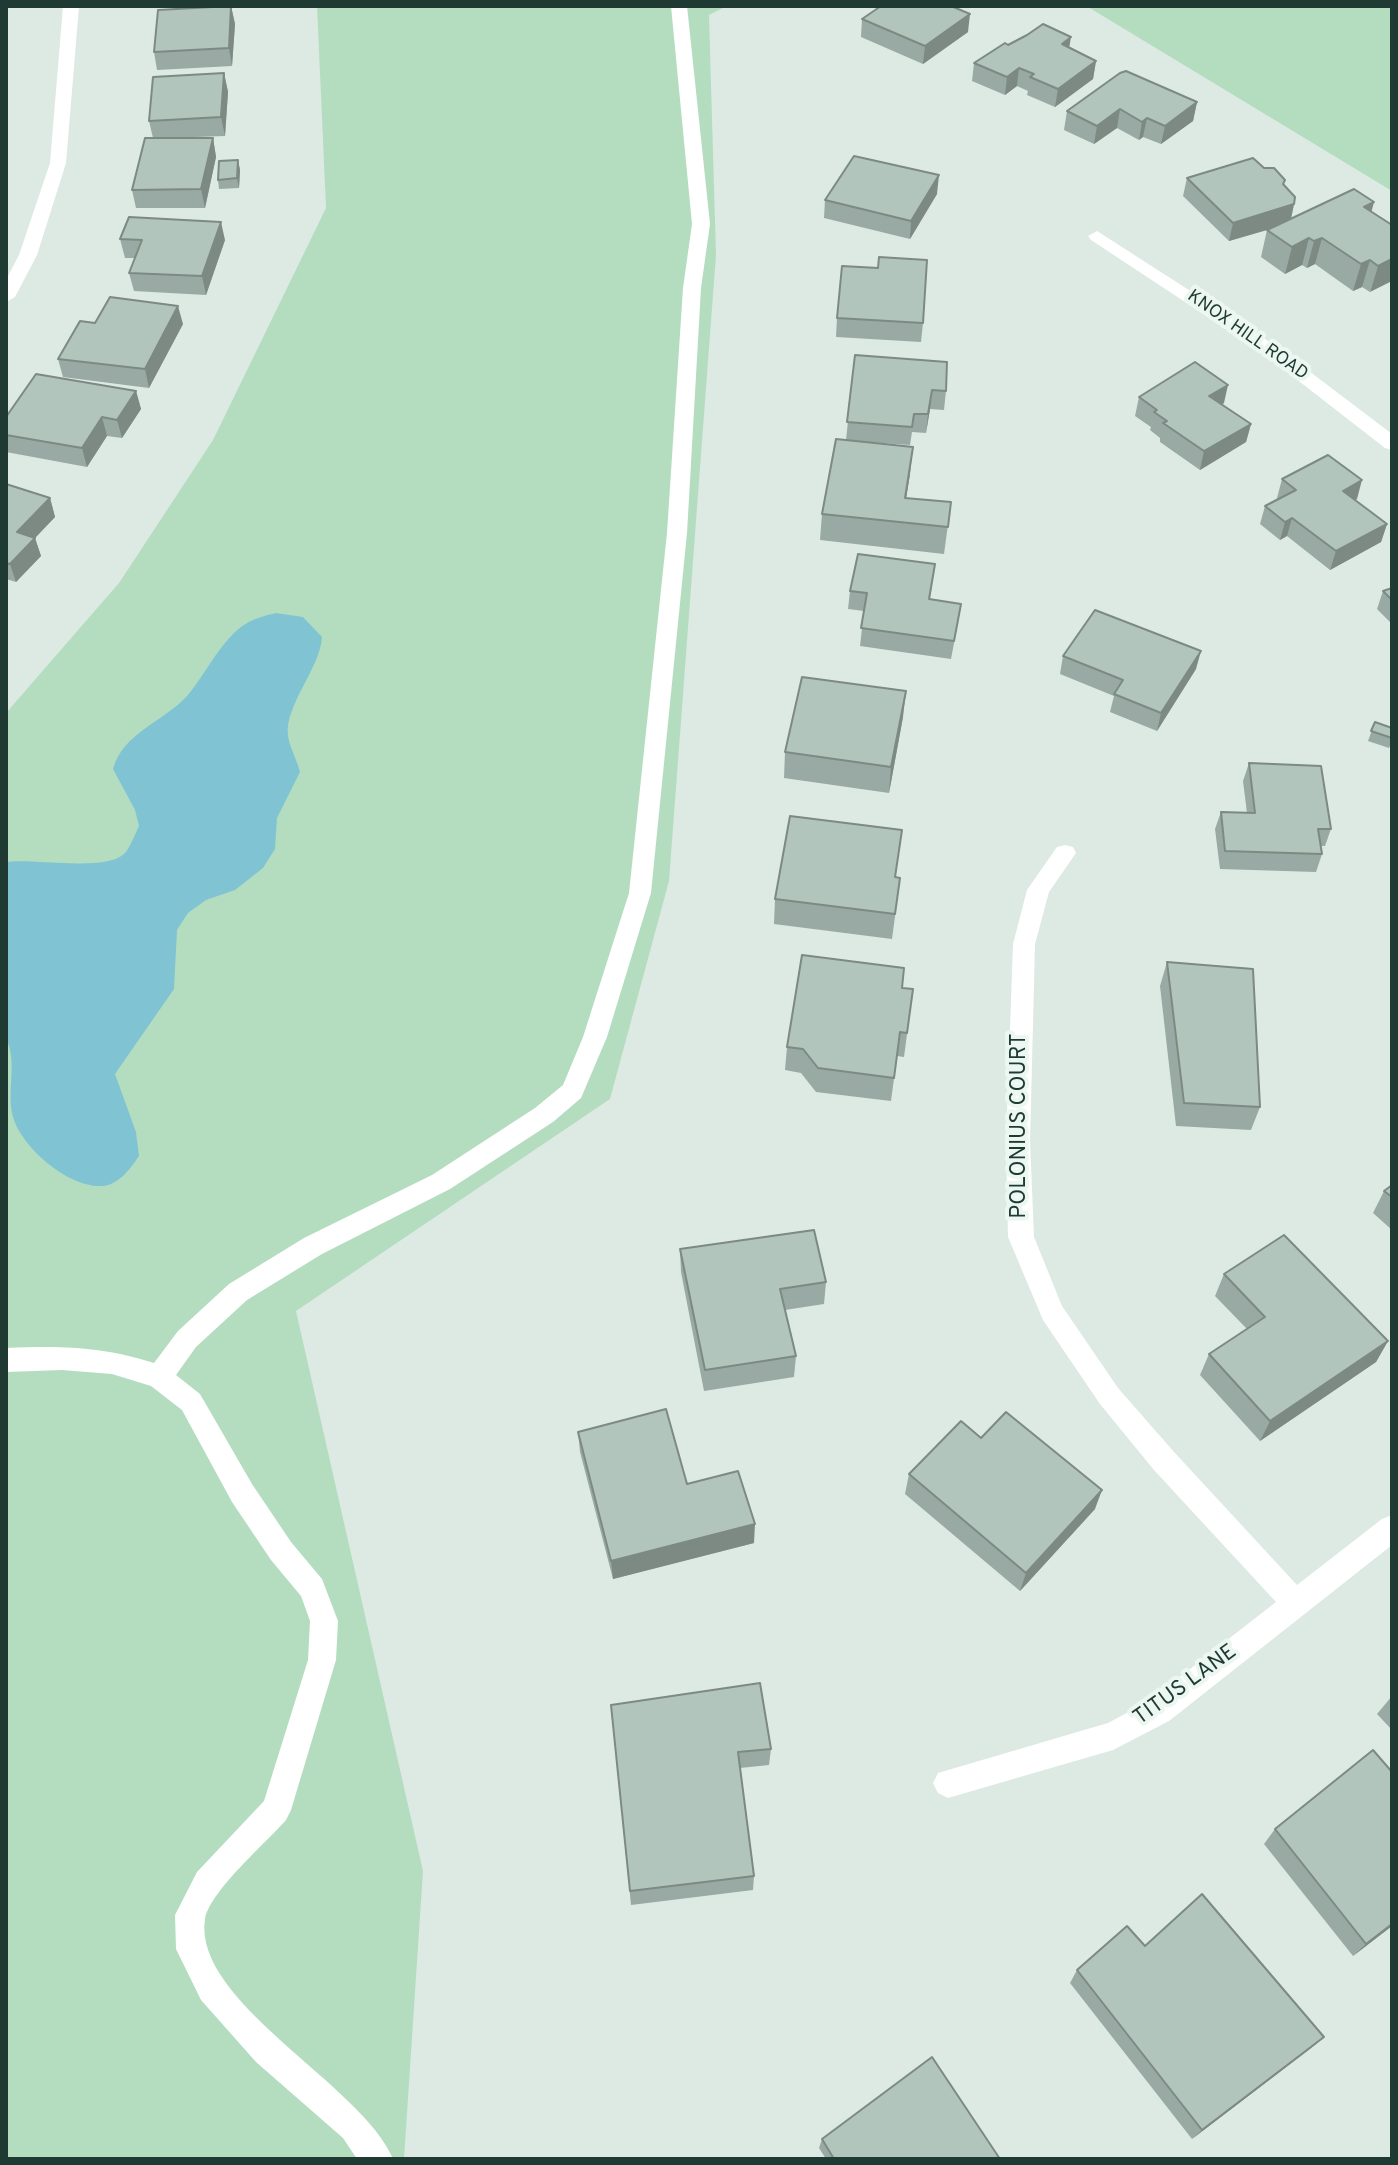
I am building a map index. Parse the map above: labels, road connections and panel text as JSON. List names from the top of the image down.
{
  "streets": {
    "street": ["KNOX HILL ROAD", "POLONIUS COURT", "TITUS LANE"]
  },
  "crossings": [
    ["POLONIUS COURT", "TITUS LANE"]
  ]
}
